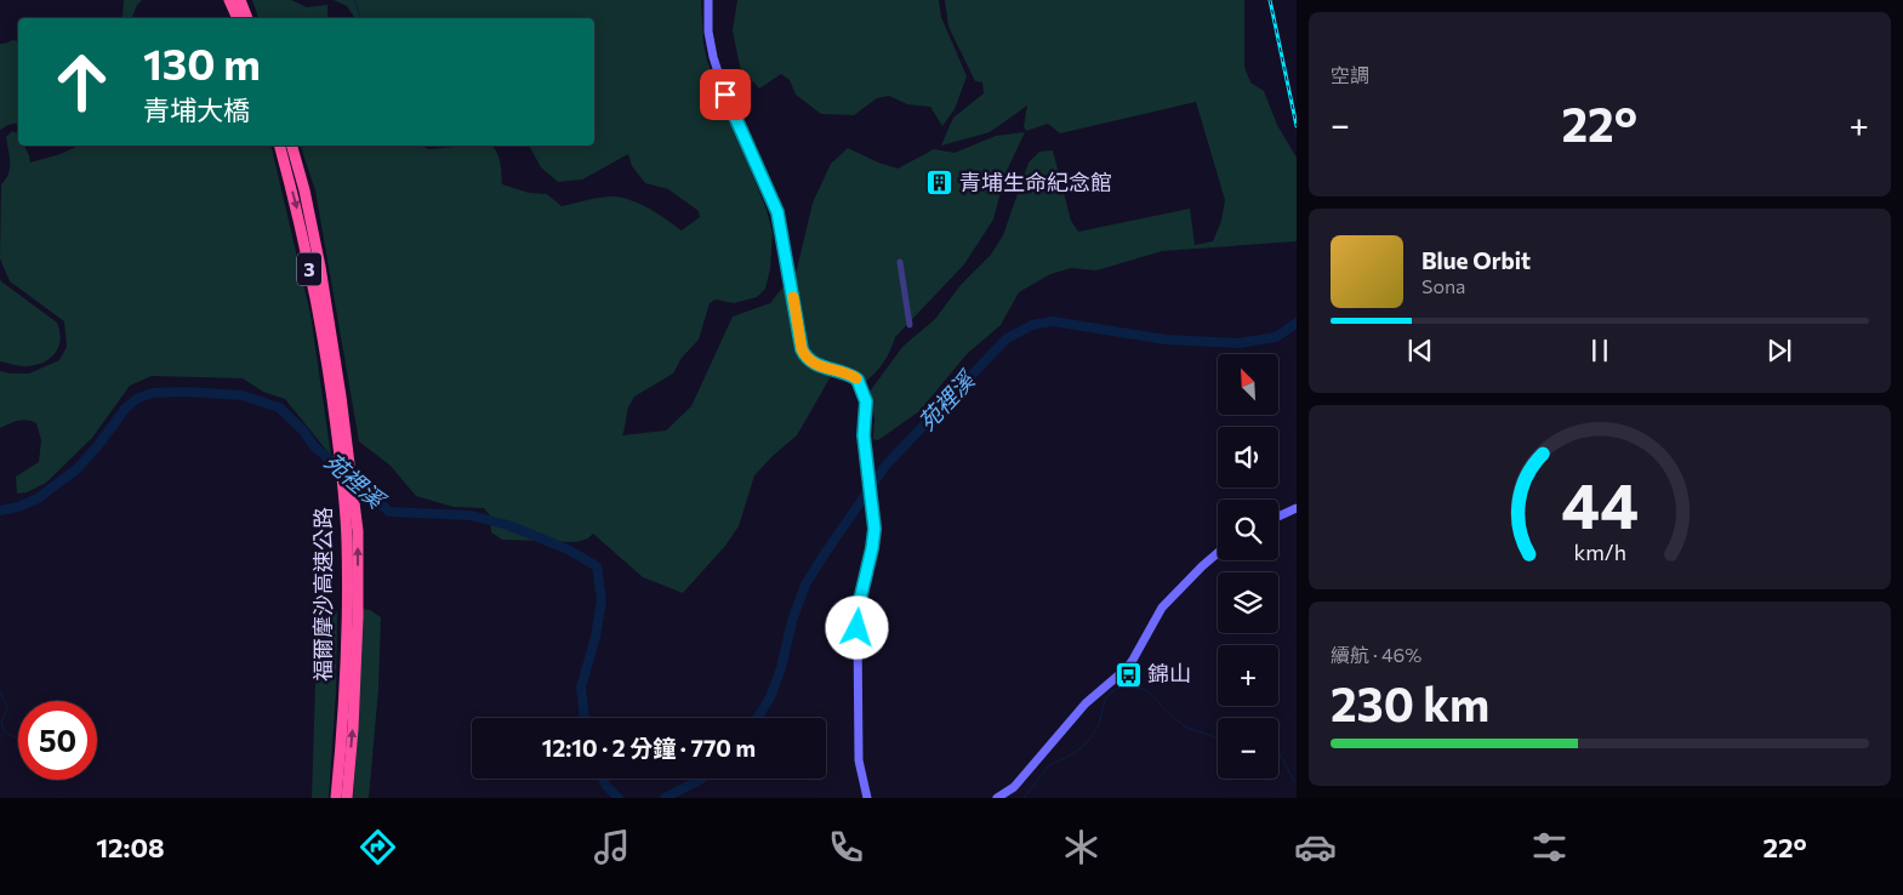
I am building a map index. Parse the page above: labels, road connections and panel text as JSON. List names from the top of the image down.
{
  "streets": {
    "highway": ["3", "福爾摩沙高速公路"]
  },
  "water": ["苑裡溪"],
  "places": {
    "building": ["青埔生命紀念館"],
    "bus stop": ["錦山"]
  },
  "north": "top left",
  "page": {
    "tile": [
      "空調",
      ["續航 · 46%", "230 km"]
    ],
    "turn": ["130 m", "青埔大橋"],
    "heat": ["−", "22°", "+"],
    "song": ["Blue Orbit", "Sona"],
    "map_buttons": ["+", "−"],
    "limit": "50",
    "trip": "12:10 · 2 分鐘 · 770 m",
    "tabs": ["12:08", "22°"],
    "gauge": ["44", "km/h"]
  }
}
